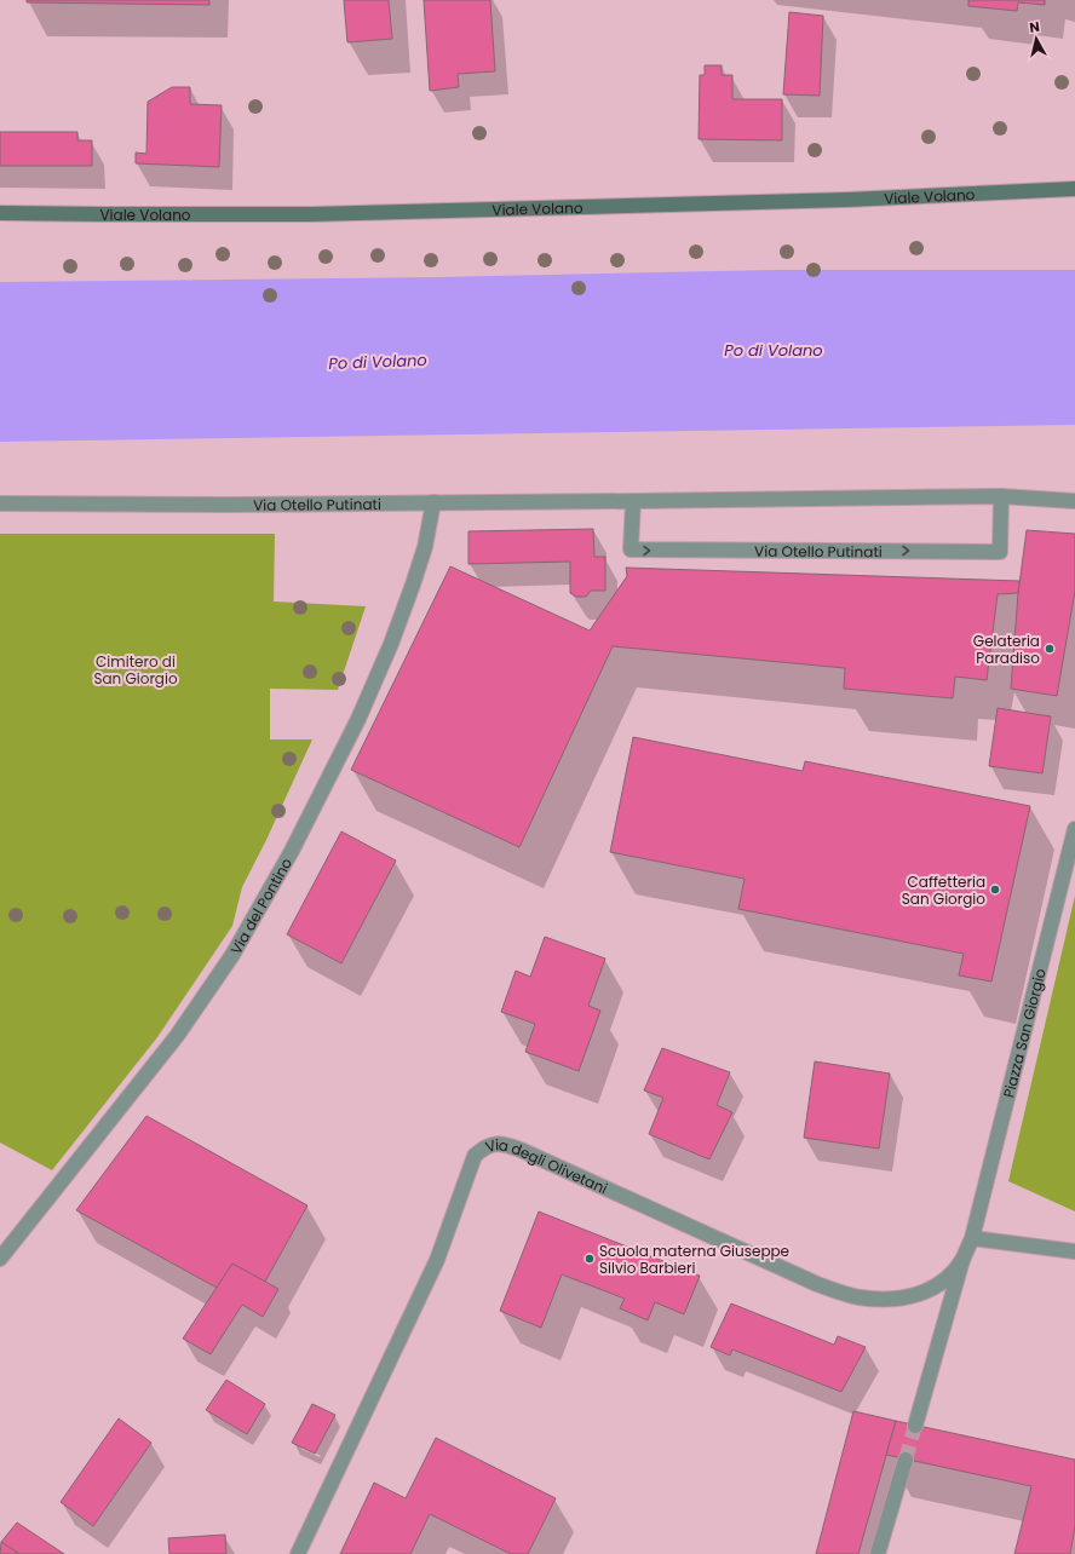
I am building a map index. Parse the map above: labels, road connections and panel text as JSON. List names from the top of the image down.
{
  "streets": {
    "main road": ["Viale Volano"],
    "street": [
      "Via Otello Putinati",
      "Via del Pontino",
      "Piazza San Giorgio",
      "Via degli Olivetani"
    ]
  },
  "crossings": [
    ["Via Otello Putinati", "Via del Pontino"],
    ["Piazza San Giorgio", "Via degli Olivetani"]
  ],
  "water": ["Po di Volano"],
  "parks": ["Cimitero di San Giorgio"],
  "places": ["Gelateria Paradiso", "Caffetteria San Giorgio", "Scuola materna Giuseppe Silvio Barbieri"],
  "north": "top"
}
